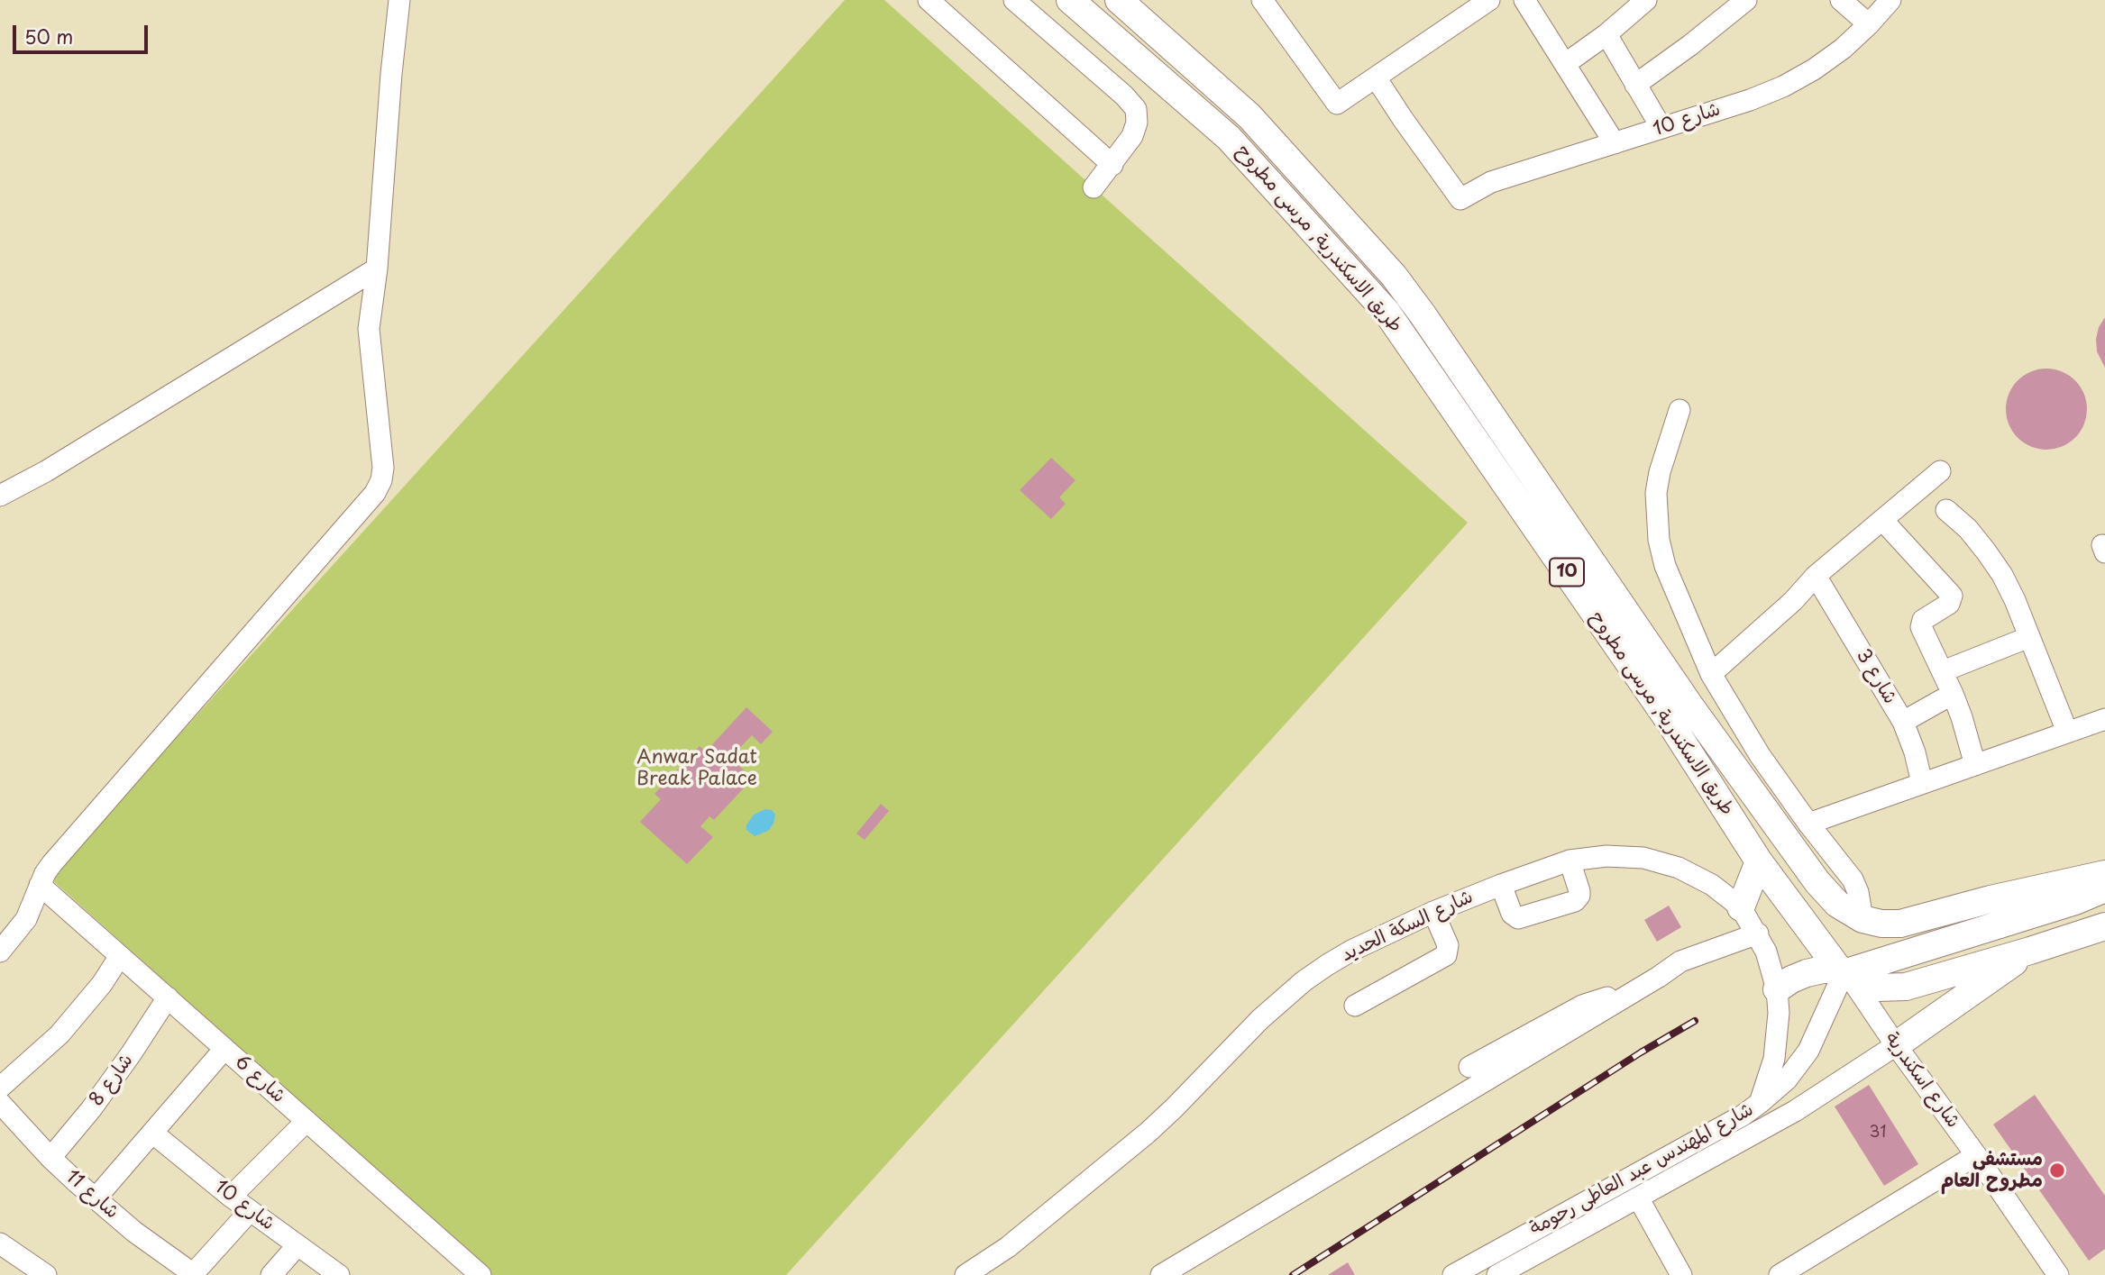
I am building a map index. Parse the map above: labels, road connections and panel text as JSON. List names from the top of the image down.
{
  "streets": {
    "main road": ["طريق الاسكندرية, مرسى مطروح", "10"],
    "street": [
      "شارع 10",
      "شارع 3",
      "شارع السكة الحديد",
      "شارع 6",
      "شارع 8",
      "شارع اسكندرية",
      "شارع المهندس عبد العاطى رحومة",
      "شارع 11"
    ]
  },
  "crossings": [
    ["طريق الاسكندرية, مرسى مطروح", "شارع اسكندرية"],
    ["طريق الاسكندرية, مرسى مطروح", "شارع المهندس عبد العاطى رحومة"],
    ["شارع السكة الحديد", "شارع المهندس عبد العاطى رحومة"],
    ["شارع 6", "شارع 8"],
    ["شارع 8", "شارع 11"],
    ["شارع اسكندرية", "شارع المهندس عبد العاطى رحومة"]
  ],
  "parks": ["Anwar Sadat Break Palace"],
  "places": ["مستشفى مطروح العام"],
  "house_numbers": ["31"],
  "scale_bar": "50 m"
}
